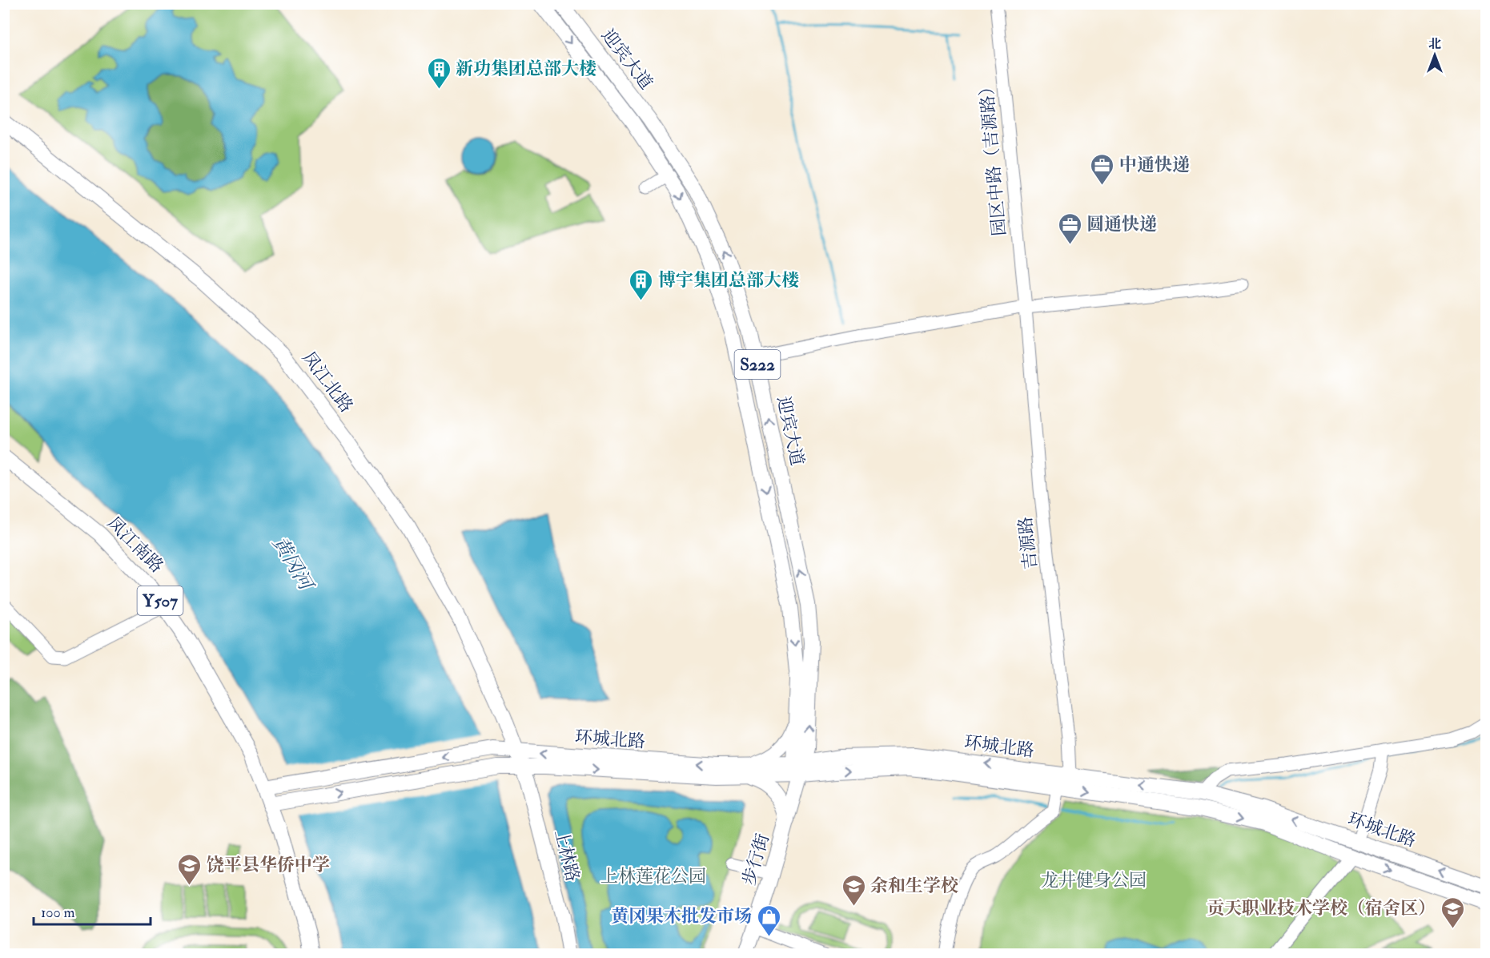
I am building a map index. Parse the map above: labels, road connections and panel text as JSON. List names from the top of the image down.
{
  "streets": {
    "main road": [
      "迎宾大道",
      "S222",
      "凤江北路",
      "凤江南路",
      "Y507",
      "环城北路",
      "上林路",
      "步行街"
    ],
    "street": ["园区中路（吉源路）", "吉源路"]
  },
  "crossings": [
    ["迎宾大道", "环城北路"],
    ["迎宾大道", "步行街"],
    ["园区中路（吉源路）", "吉源路"],
    ["凤江北路", "环城北路"],
    ["凤江北路", "上林路"],
    ["吉源路", "环城北路"],
    ["凤江南路", "Y507"],
    ["凤江南路", "环城北路"],
    ["Y507", "环城北路"],
    ["环城北路", "上林路"],
    ["环城北路", "步行街"]
  ],
  "water": ["黄冈河"],
  "parks": ["上林莲花公园", "龙井健身公园"],
  "places": {
    "building": ["新功集团总部大楼", "博宇集团总部大楼"],
    "office": ["中通快递", "圆通快递"],
    "school or university": ["饶平县华侨中学", "余和生学校", "贡天职业技术学校（宿舍区）"],
    "shop": ["黄冈果木批发市场"]
  },
  "scale_bar": "100 m",
  "north": "top"
}
